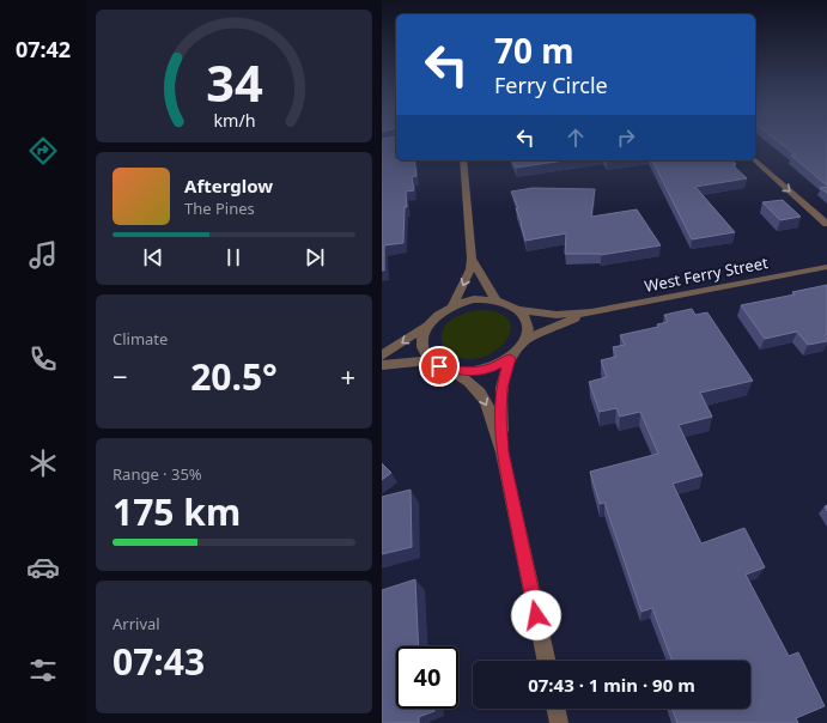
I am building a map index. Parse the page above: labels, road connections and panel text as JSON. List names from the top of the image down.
{
  "streets": {
    "street": ["West Ferry Street"]
  },
  "page": {
    "tabs": "07:42",
    "turn": ["70 m", "Ferry Circle"],
    "song": ["Afterglow", "The Pines"],
    "tile": [
      "Climate",
      ["Range · 35%", "175 km"],
      ["Arrival", "07:43"]
    ],
    "heat": ["−", "20.5°", "+"],
    "limit": "40",
    "trip": "07:43 · 1 min · 90 m",
    "gauge": ["34", "km/h"]
  }
}
